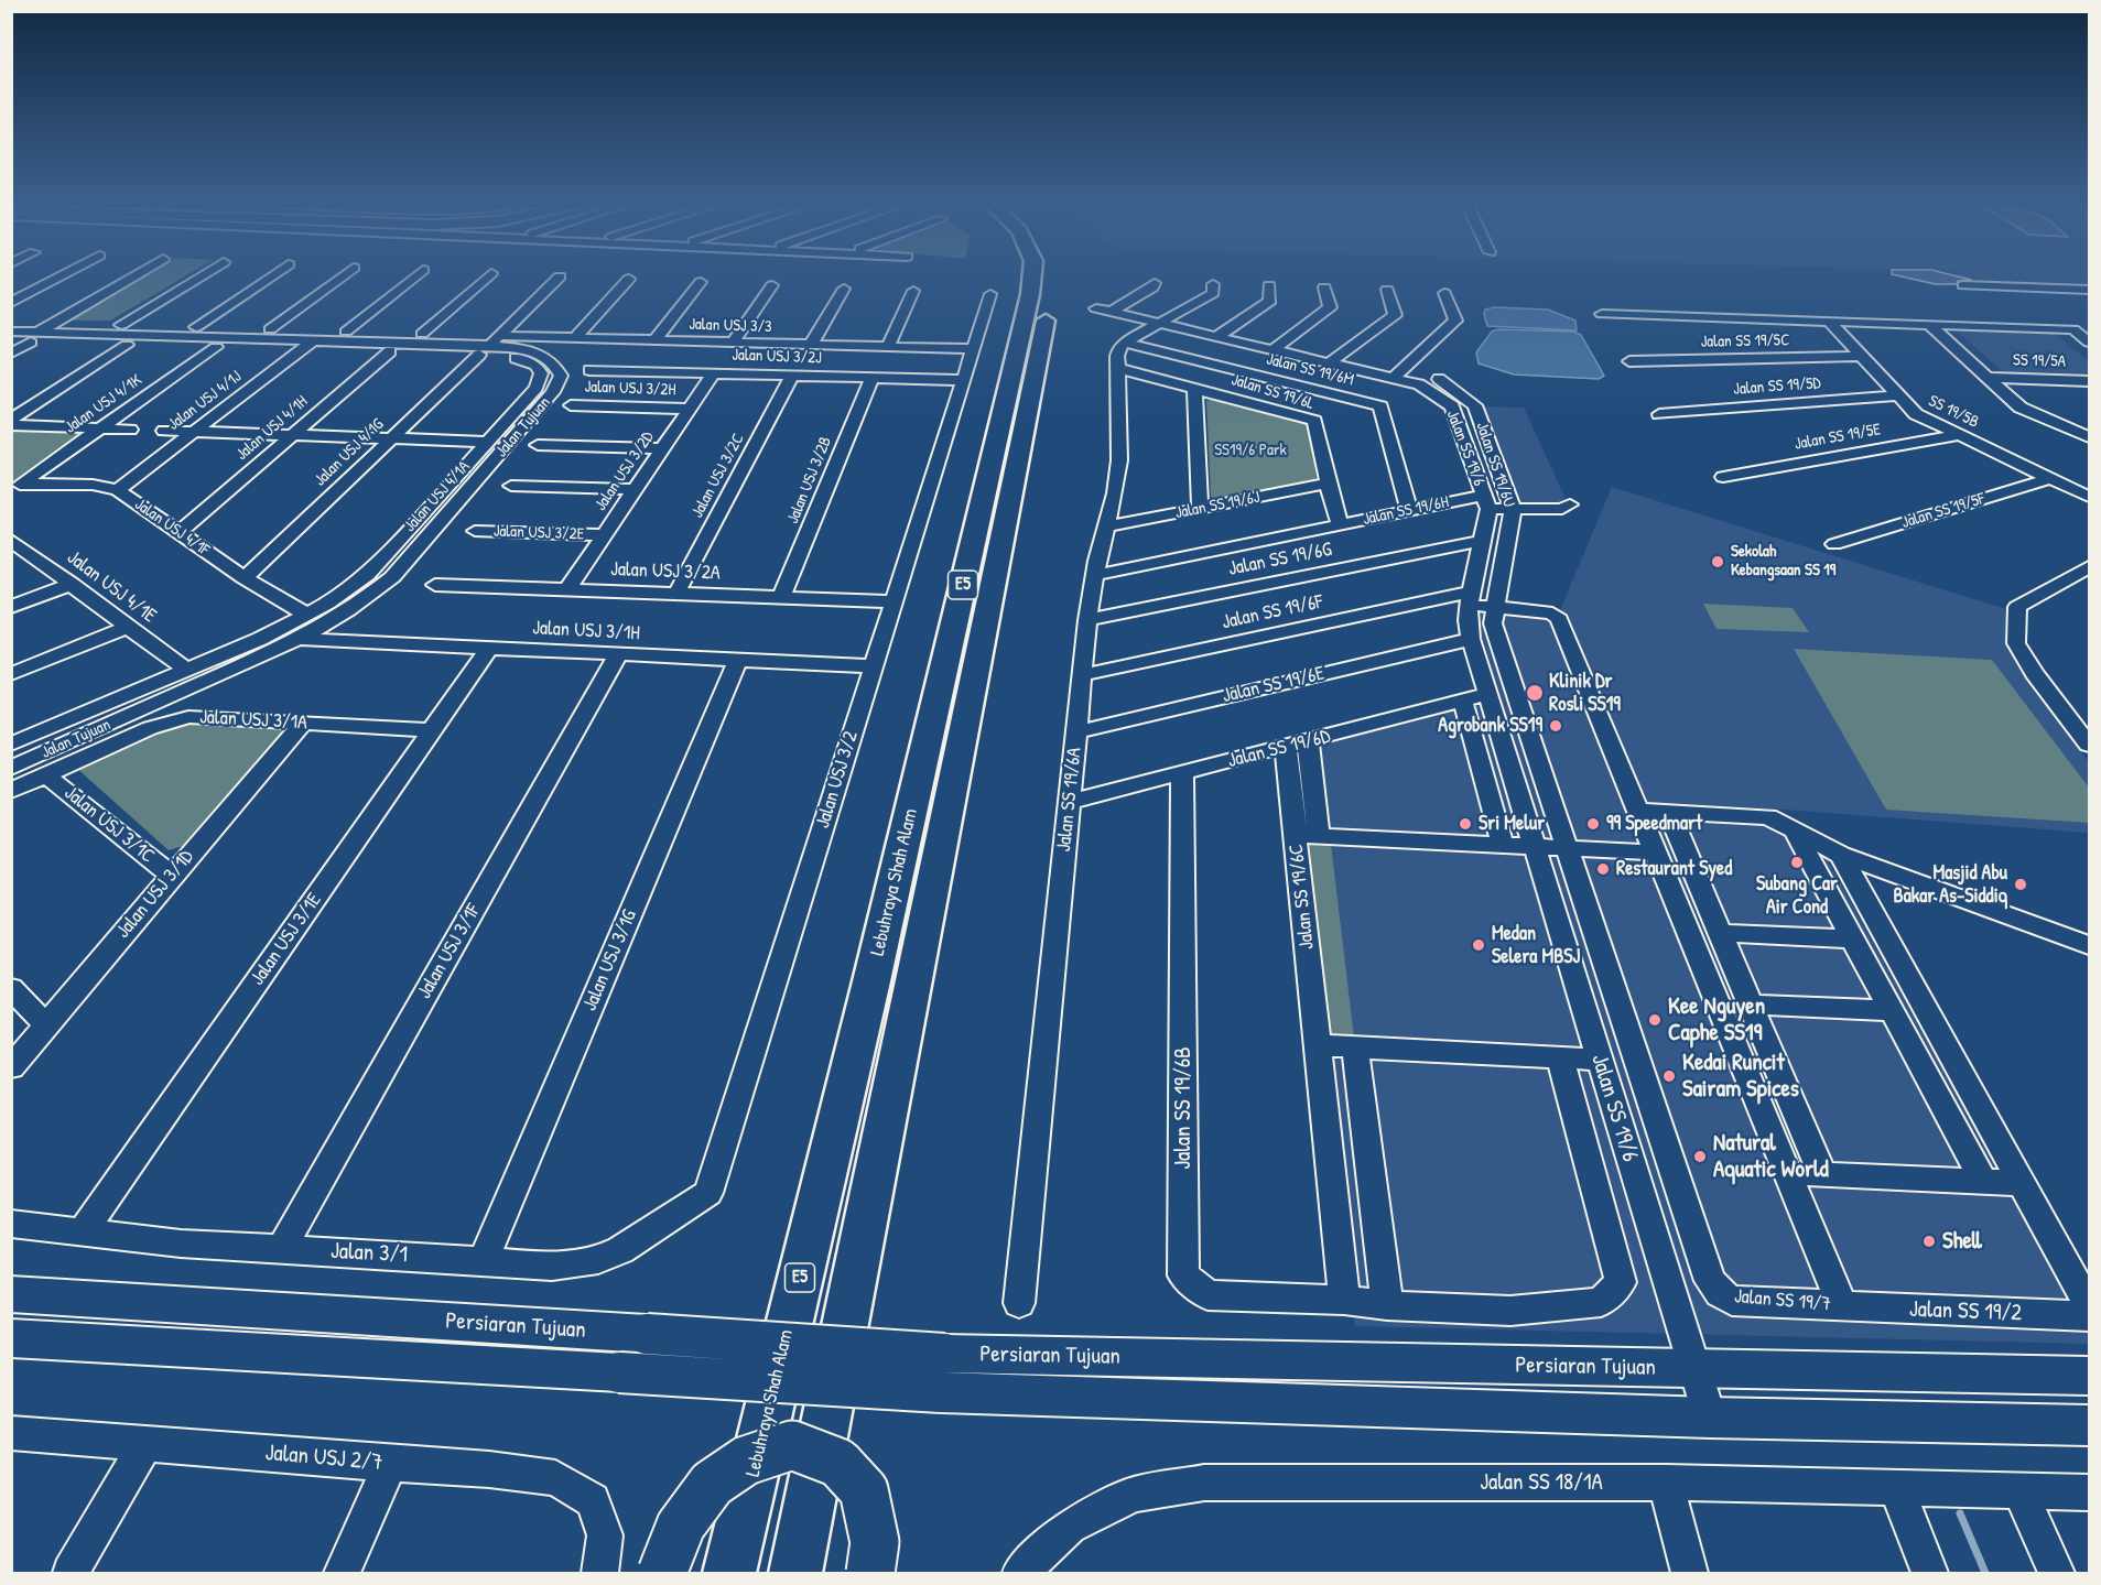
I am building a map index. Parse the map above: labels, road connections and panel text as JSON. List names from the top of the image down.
{
  "streets": {
    "highway": ["E5", "Lebuhraya Shah Alam"],
    "main road": ["Persiaran Tujuan"],
    "street": [
      "Jalan USJ 3/3",
      "Jalan SS 19/5C",
      "Jalan USJ 3/2J",
      "SS 19/5A",
      "Jalan SS 19/6M",
      "Jalan SS 19/5D",
      "Jalan USJ 3/2H",
      "Jalan SS 19/6L",
      "Jalan USJ 4/1J",
      "Jalan USJ 4/1K",
      "SS 19/5B",
      "Jalan Tujuan",
      "Jalan USJ 4/1H",
      "Jalan SS 19/5E",
      "Jalan SS 19/6",
      "Jalan USJ 4/1G",
      "Jalan SS 19/6U",
      "Jalan USJ 3/2D",
      "Jalan USJ 3/2C",
      "Jalan USJ 3/2B",
      "Jalan USJ 4/1A",
      "Jalan SS 19/6J",
      "Jalan SS 19/6H",
      "Jalan SS 19/5F",
      "Jalan USJ 4/1F",
      "Jalan USJ 3/2E",
      "Jalan SS 19/6G",
      "Jalan USJ 3/2A",
      "Jalan USJ 4/1E",
      "Jalan SS 19/6F",
      "Jalan USJ 3/1H",
      "Jalan SS 19/6E",
      "Jalan USJ 3/1A",
      "Jalan SS 19/6D",
      "Jalan USJ 3/2",
      "Jalan SS 19/6A",
      "Jalan USJ 3/1C",
      "Jalan USJ 3/1D",
      "Jalan SS 19/6C",
      "Jalan USJ 3/1E",
      "Jalan USJ 3/1F",
      "Jalan USJ 3/1G",
      "Jalan SS 19/6B",
      "Jalan 3/1",
      "Jalan SS 19/7",
      "Jalan SS 19/2",
      "Jalan USJ 2/7",
      "Jalan SS 18/1A"
    ]
  },
  "crossings": [
    ["Jalan USJ 3/3", "Jalan USJ 3/2J"],
    ["Jalan USJ 3/3", "Jalan Tujuan"],
    ["Jalan USJ 3/3", "Jalan USJ 4/1G"],
    ["Jalan USJ 3/3", "Jalan USJ 4/1A"],
    ["Jalan USJ 3/3", "Jalan USJ 3/2"],
    ["Jalan SS 19/5C", "SS 19/5B"],
    ["Jalan USJ 3/2J", "Jalan USJ 3/2D"],
    ["Jalan USJ 3/2J", "Jalan USJ 3/2C"],
    ["Jalan USJ 3/2J", "Jalan USJ 3/2B"],
    ["Jalan USJ 3/2J", "Jalan USJ 3/2"],
    ["Jalan SS 19/6M", "Jalan SS 19/6H"],
    ["Jalan SS 19/6M", "Jalan SS 19/6A"],
    ["Jalan SS 19/5D", "SS 19/5B"],
    ["Jalan USJ 3/2H", "Jalan USJ 3/2D"],
    ["Jalan SS 19/6L", "Jalan SS 19/6J"],
    ["Jalan SS 19/6L", "Jalan SS 19/6H"],
    ["Jalan SS 19/6L", "Jalan SS 19/6A"],
    ["Jalan USJ 4/1J", "Jalan Tujuan"],
    ["Jalan USJ 4/1J", "Jalan USJ 4/1A"],
    ["Jalan USJ 4/1J", "Jalan USJ 4/1F"],
    ["Jalan USJ 4/1K", "Jalan USJ 4/1A"],
    ["Jalan USJ 4/1K", "Jalan USJ 4/1F"],
    ["SS 19/5B", "Jalan SS 19/5E"],
    ["SS 19/5B", "Jalan SS 19/5F"],
    ["Jalan Tujuan", "Jalan USJ 4/1G"],
    ["Jalan Tujuan", "Jalan USJ 4/1A"],
    ["Jalan Tujuan", "Jalan USJ 3/1H"],
    ["Jalan USJ 4/1H", "Jalan USJ 4/1A"],
    ["Jalan USJ 4/1H", "Jalan USJ 4/1F"],
    ["Jalan SS 19/6", "Jalan SS 19/6U"],
    ["Jalan SS 19/6", "Jalan SS 19/6H"],
    ["Jalan SS 19/6", "Jalan SS 19/6G"],
    ["Jalan SS 19/6", "Jalan SS 19/6F"],
    ["Jalan SS 19/6", "Jalan SS 19/6E"],
    ["Jalan SS 19/6", "Jalan SS 19/6D"],
    ["Jalan SS 19/6", "Jalan SS 19/6C"],
    ["Jalan SS 19/6", "Jalan SS 19/6B"],
    ["Jalan SS 19/6", "Jalan SS 19/7"],
    ["Jalan SS 19/6", "Persiaran Tujuan"],
    ["Jalan USJ 4/1G", "Jalan USJ 4/1A"],
    ["Jalan USJ 4/1G", "Jalan USJ 4/1F"],
    ["Jalan SS 19/6U", "Jalan SS 19/6H"],
    ["Jalan SS 19/6U", "Jalan SS 19/7"],
    ["Jalan USJ 3/2D", "Jalan USJ 3/2E"],
    ["Jalan USJ 3/2D", "Jalan USJ 3/2A"],
    ["Jalan USJ 3/2C", "Jalan USJ 3/2A"],
    ["Jalan USJ 3/2B", "Jalan USJ 3/2A"],
    ["Jalan USJ 4/1A", "Jalan USJ 4/1F"],
    ["Jalan USJ 4/1A", "Jalan USJ 4/1E"],
    ["Jalan SS 19/6J", "Jalan SS 19/6A"],
    ["Jalan SS 19/6H", "Jalan SS 19/6A"],
    ["Jalan SS 19/6G", "Jalan SS 19/6A"],
    ["Jalan USJ 3/2A", "Jalan USJ 3/2"],
    ["Jalan SS 19/6F", "Jalan SS 19/6A"],
    ["Jalan SS 19/6F", "Jalan SS 19/7"],
    ["Jalan USJ 3/1H", "Jalan USJ 3/2"],
    ["Jalan USJ 3/1H", "Jalan USJ 3/1E"],
    ["Jalan USJ 3/1H", "Jalan USJ 3/1F"],
    ["Jalan USJ 3/1H", "Jalan USJ 3/1G"],
    ["Jalan SS 19/6E", "Jalan SS 19/6A"],
    ["Jalan USJ 3/1A", "Jalan USJ 3/1C"],
    ["Jalan USJ 3/1A", "Jalan USJ 3/1D"],
    ["Jalan USJ 3/1A", "Jalan USJ 3/1E"],
    ["Jalan SS 19/6D", "Jalan SS 19/6A"],
    ["Jalan SS 19/6D", "Jalan SS 19/6C"],
    ["Jalan SS 19/6D", "Jalan SS 19/6B"],
    ["Jalan USJ 3/2", "Jalan 3/1"],
    ["Jalan USJ 3/1C", "Jalan USJ 3/1D"],
    ["Jalan SS 19/6C", "Jalan SS 19/6B"],
    ["Jalan USJ 3/1E", "Jalan 3/1"],
    ["Jalan USJ 3/1F", "Jalan 3/1"],
    ["Jalan USJ 3/1G", "Jalan 3/1"],
    ["Jalan SS 19/7", "Jalan SS 19/2"]
  ],
  "parks": ["SS19/6 Park"],
  "places": [
    "Sekolah Kebangsaan SS 19",
    "Klinik Dr Rosli SS19",
    "Agrobank SS19",
    "Sri Melur",
    "99 Speedmart",
    "Subang Car Air Cond",
    "Restaurant Syed",
    "Masjid Abu Bakar As-Siddiq",
    "Medan Selera MBSJ",
    "Kee Nguyen Caphe SS19",
    "Kedai Runcit Sairam Spices",
    "Natural Aquatic World",
    "Shell"
  ]
}
